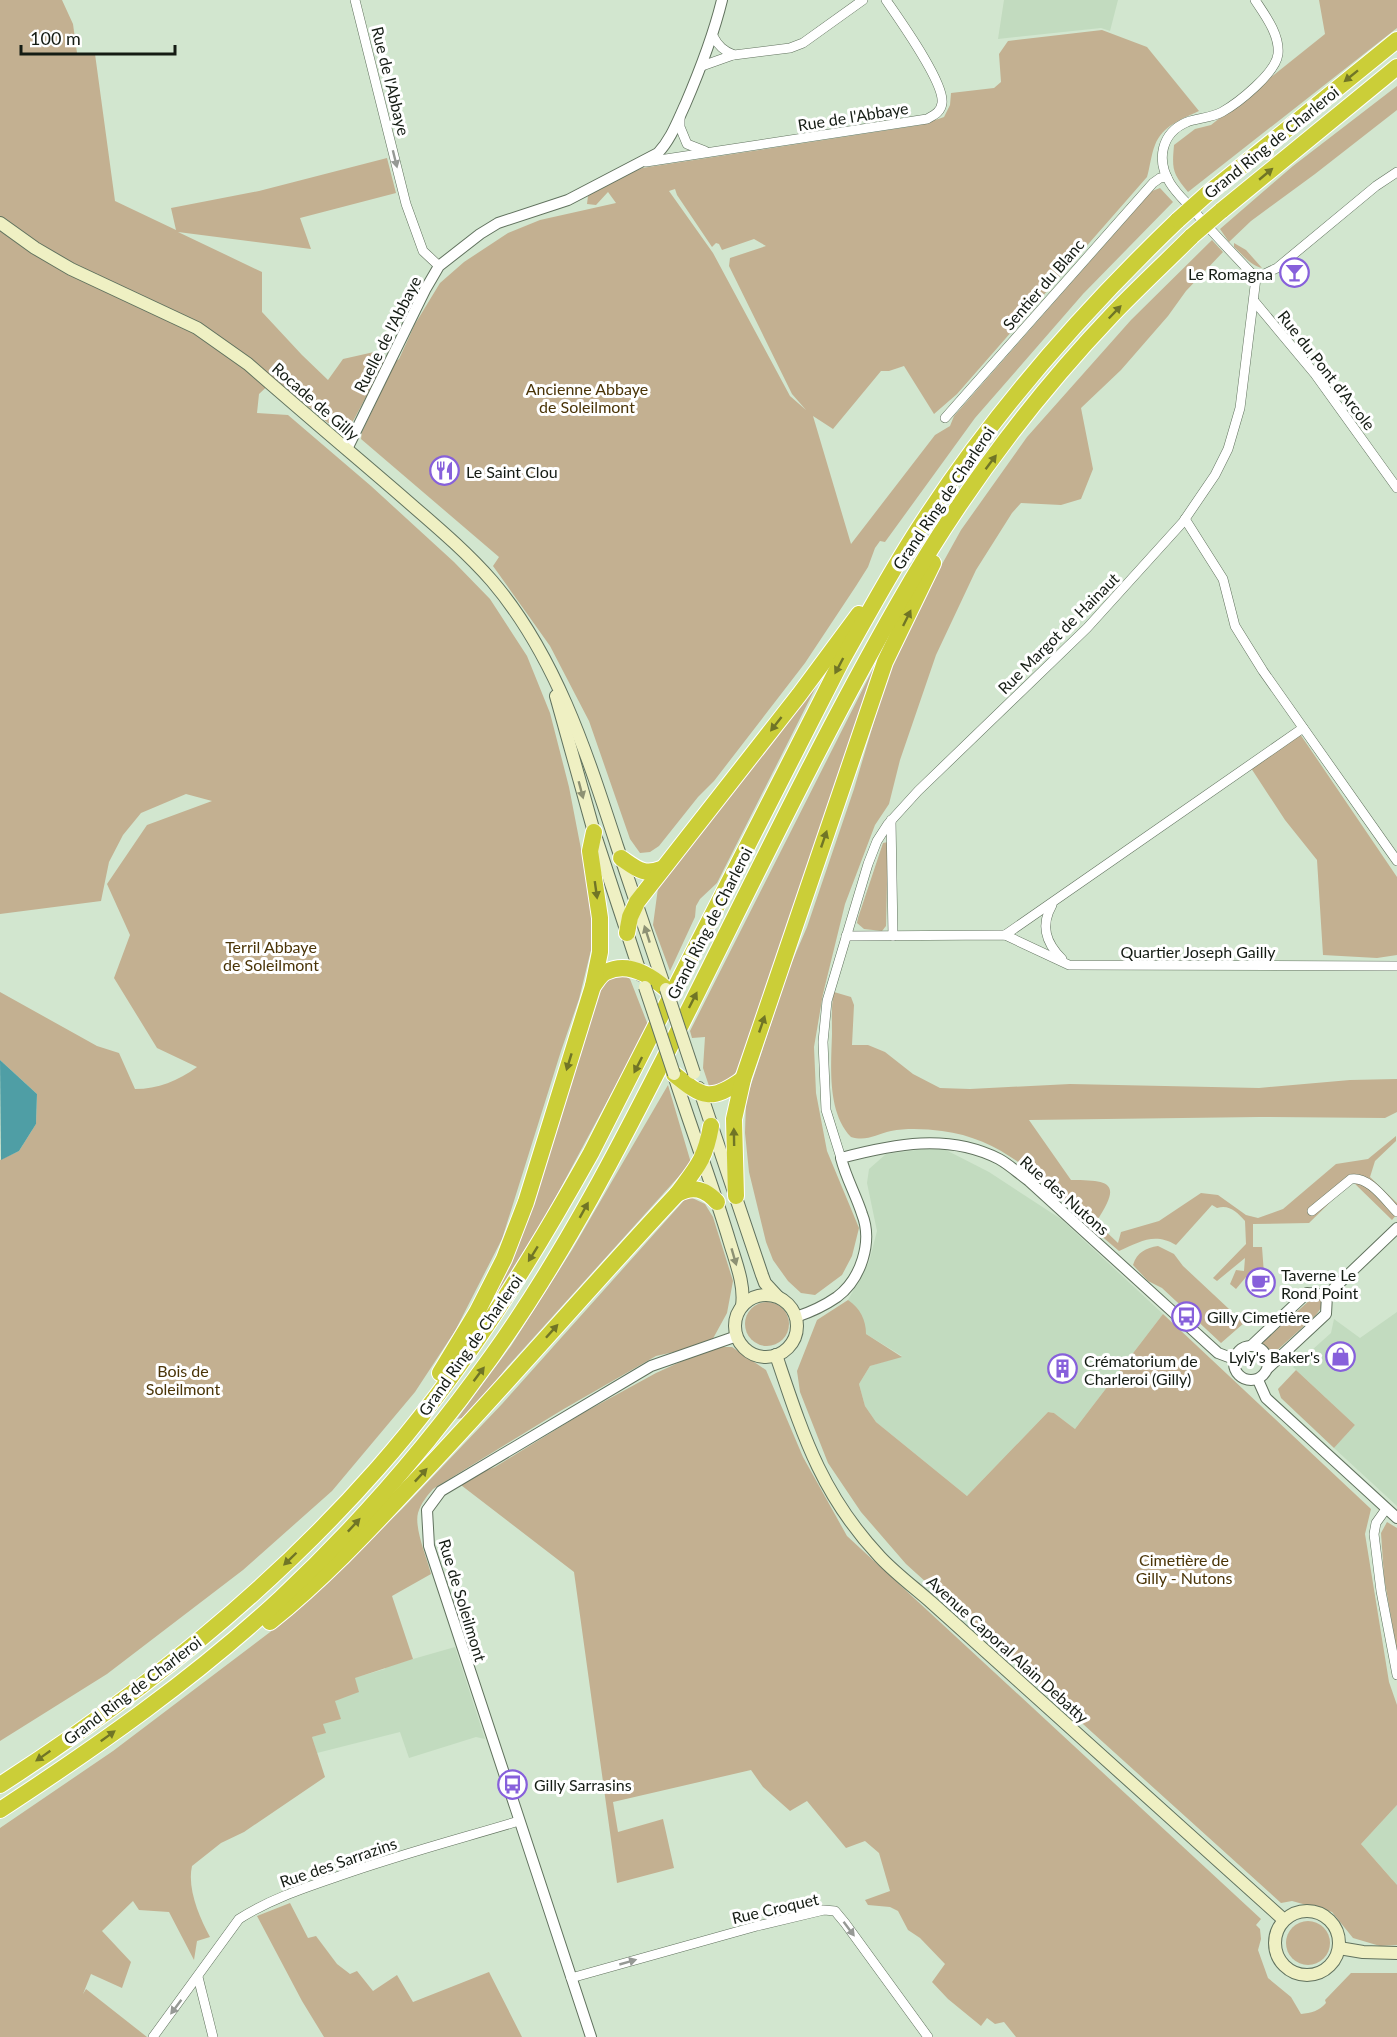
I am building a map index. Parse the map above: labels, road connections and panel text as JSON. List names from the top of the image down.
{
  "streets": {
    "highway": ["Grand Ring de Charleroi"],
    "main road": ["Rocade de Gilly", "Avenue Caporal Alain Debatty"],
    "street": [
      "Rue de l'Abbaye",
      "Sentier du Blanc",
      "Ruelle de l'Abbaye",
      "Rue du Pont d'Arcole",
      "Rue Margot de Hainaut",
      "Quartier Joseph Gailly",
      "Rue des Nutons",
      "Rue de Soleilmont",
      "Rue des Sarrazins",
      "Rue Croquet"
    ]
  },
  "crossings": [
    ["Rue de l'Abbaye", "Ruelle de l'Abbaye"],
    ["Ruelle de l'Abbaye", "Rocade de Gilly"],
    ["Rue du Pont d'Arcole", "Rue Margot de Hainaut"],
    ["Rue Margot de Hainaut", "Quartier Joseph Gailly"],
    ["Rue Margot de Hainaut", "Rue des Nutons"],
    ["Rue de Soleilmont", "Avenue Caporal Alain Debatty"],
    ["Rue de Soleilmont", "Rue des Sarrazins"],
    ["Rue de Soleilmont", "Rue Croquet"]
  ],
  "one_way": ["Rue de l'Abbaye", "Rue Croquet"],
  "parks": [
    "Ancienne Abbaye de Soleilmont",
    "Terril Abbaye de Soleilmont",
    "Bois de Soleilmont",
    "Cimetière de Gilly - Nutons"
  ],
  "places": {
    "bar": ["Le Romagna"],
    "restaurant": ["Le Saint Clou"],
    "cafe": ["Taverne Le Rond Point"],
    "bus stop": ["Gilly Cimetière", "Gilly Sarrasins"],
    "shop": ["Lyly's Baker's"],
    "building": ["Crématorium de Charleroi (Gilly)"]
  },
  "scale_bar": "100 m"
}
